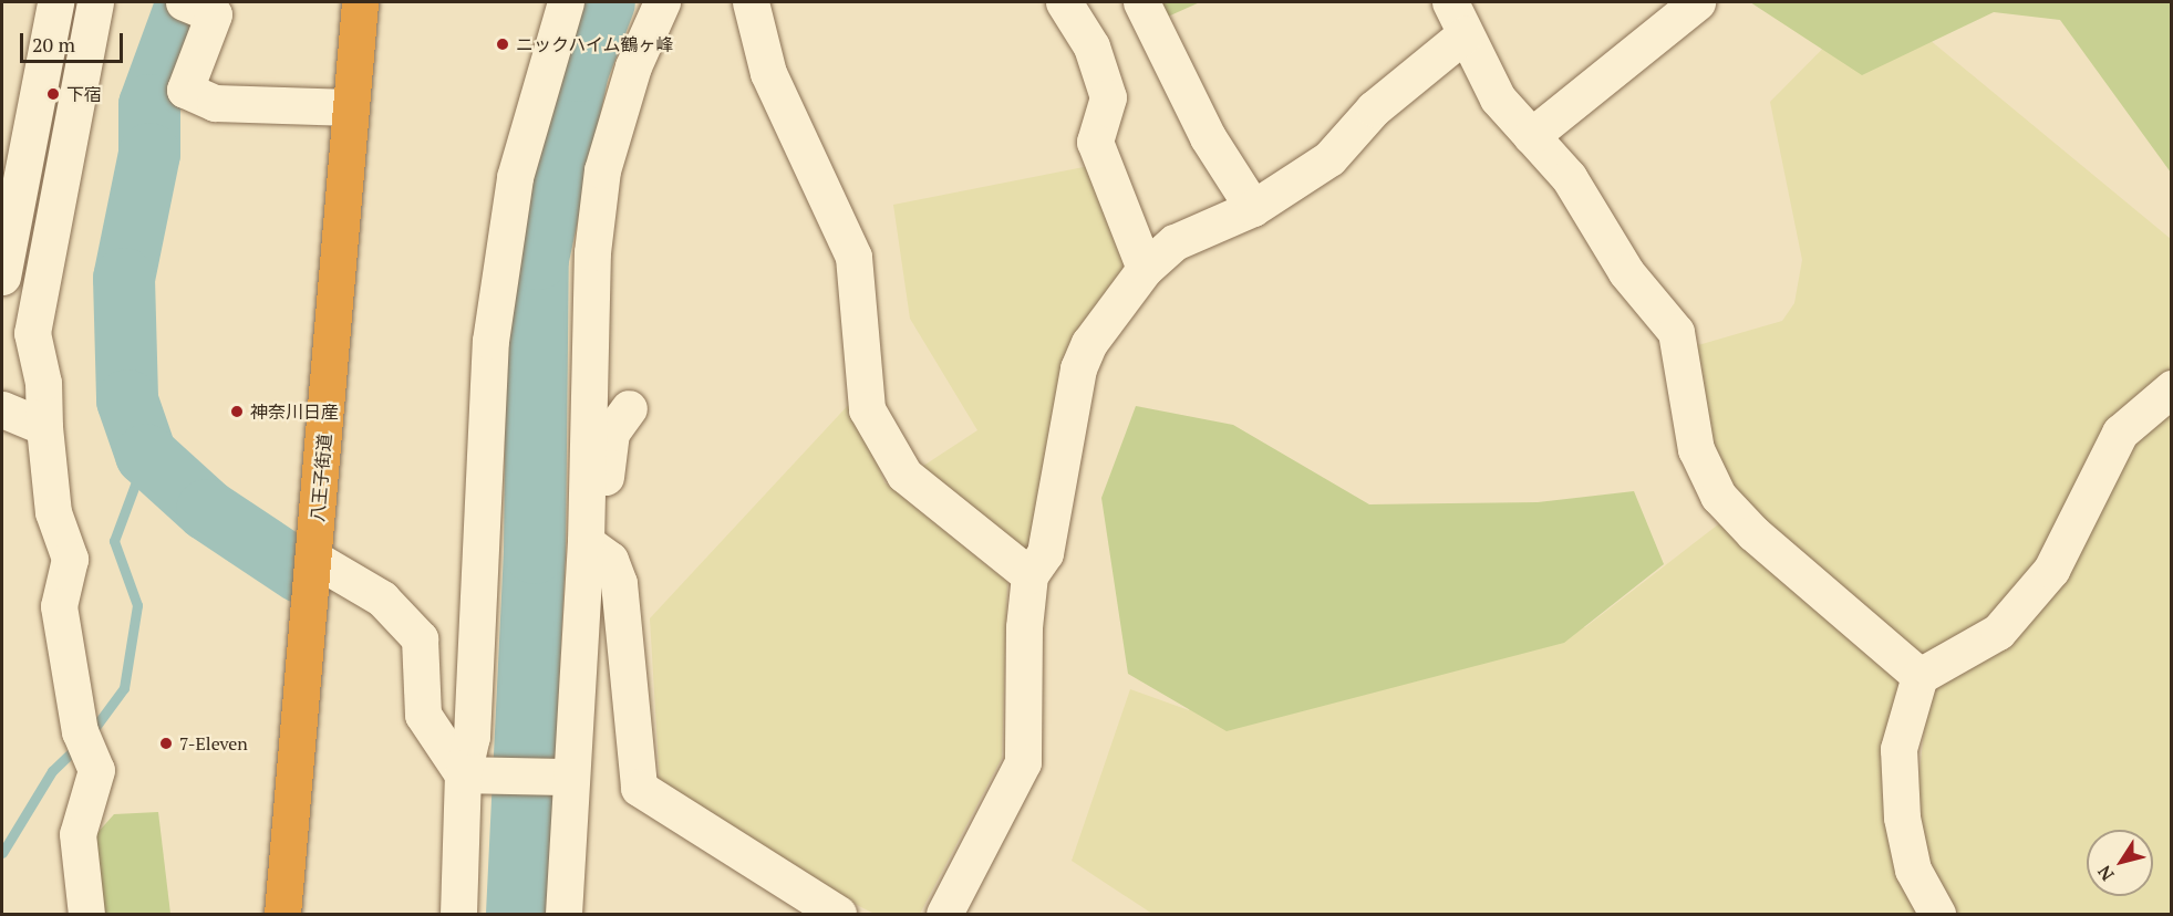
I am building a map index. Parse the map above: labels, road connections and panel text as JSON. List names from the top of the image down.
{
  "streets": {
    "highway": ["八王子街道"]
  },
  "places": [
    "ニックハイム鶴ヶ峰",
    "下宿",
    "神奈川日産",
    "7-Eleven"
  ],
  "scale_bar": "20 m",
  "north": "bottom left"
}
